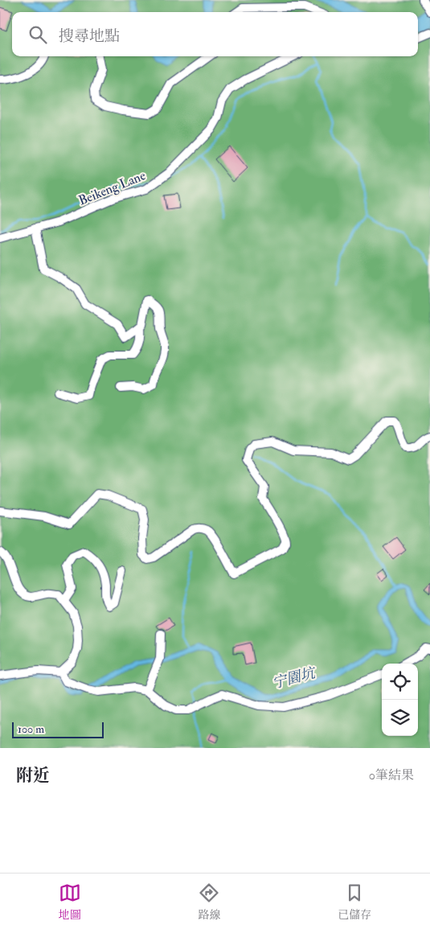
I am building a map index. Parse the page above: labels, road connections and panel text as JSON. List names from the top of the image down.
{
  "streets": {
    "street": ["Beikeng Lane"]
  },
  "water": ["宁園坑"],
  "scale_bar": "100 m",
  "page": {
    "search": "搜尋地點",
    "scale": "100 m",
    "heading": ["附近", "0筆結果"],
    "nav": ["地圖", "路線", "已儲存"]
  }
}
